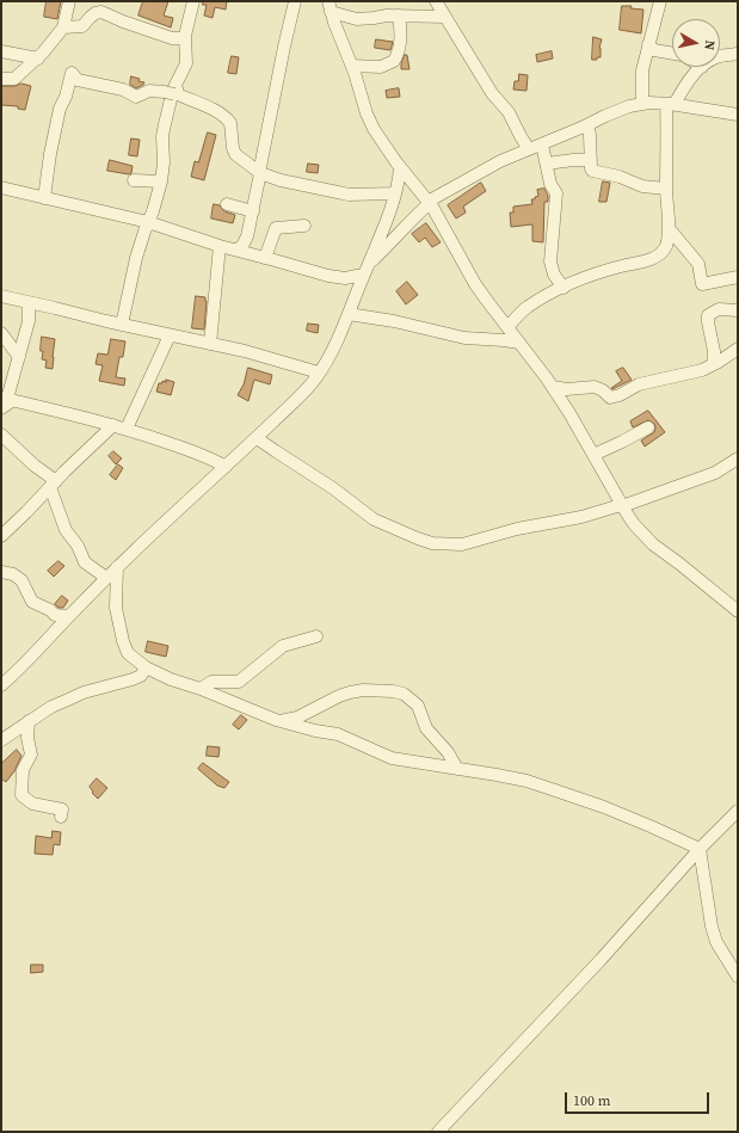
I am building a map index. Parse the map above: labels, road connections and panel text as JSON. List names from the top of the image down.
{
  "scale_bar": "100 m",
  "north": "right"
}
